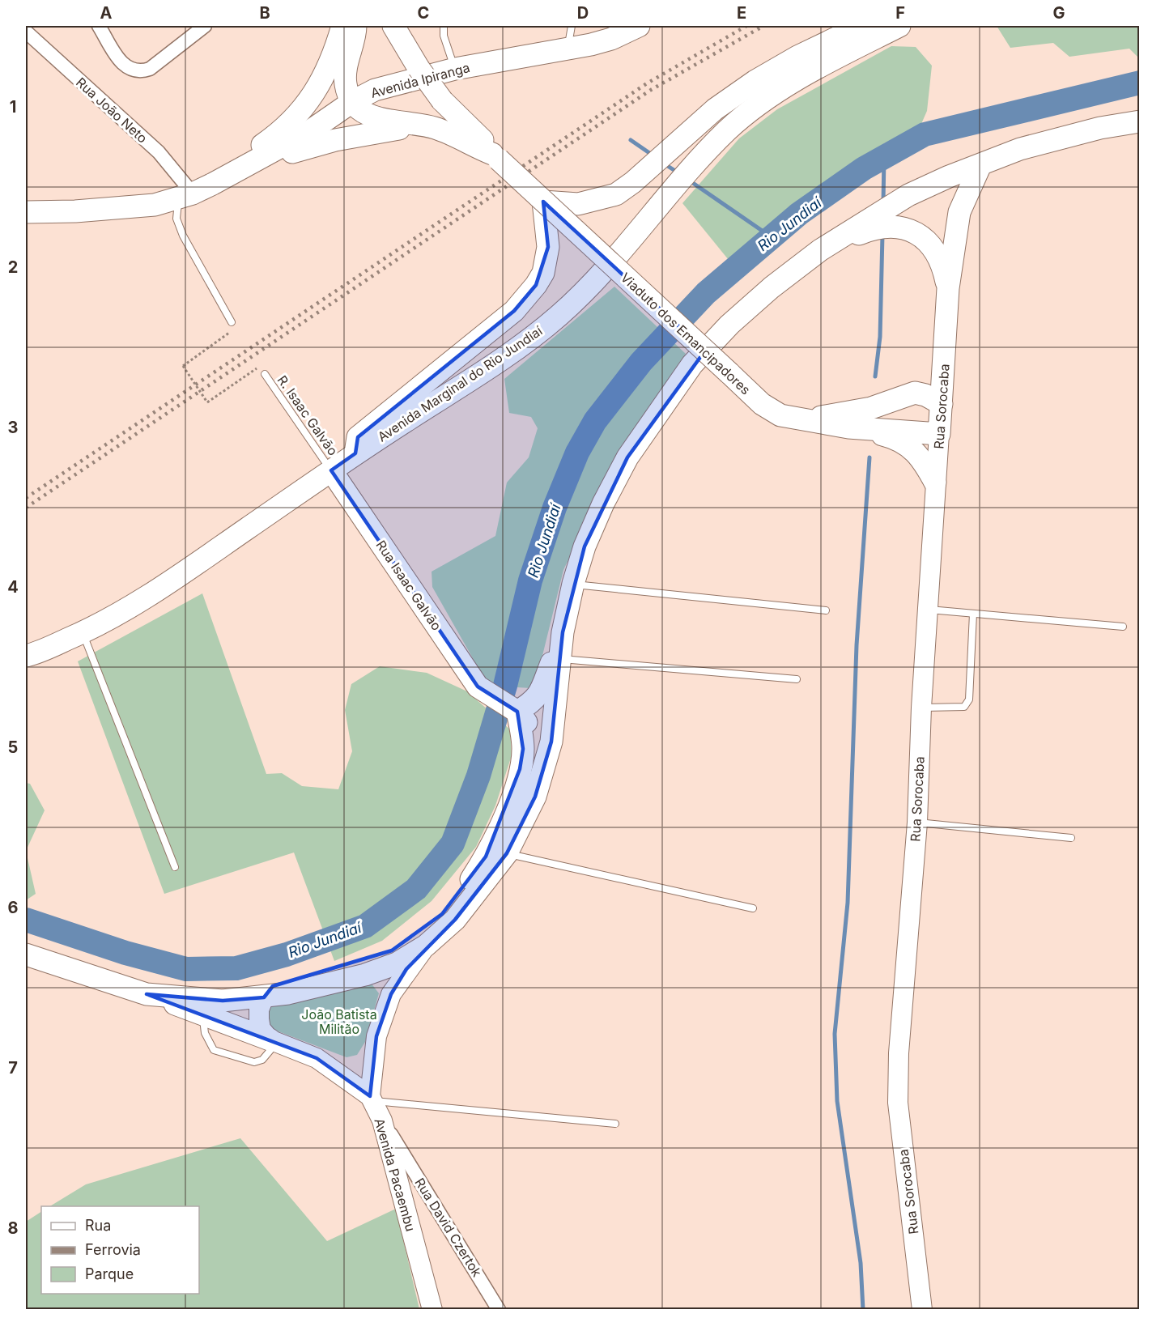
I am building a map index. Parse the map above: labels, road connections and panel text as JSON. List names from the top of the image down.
{
  "streets": {
    "main road": [
      "Avenida Ipiranga",
      "Viaduto dos Emancipadores",
      "Avenida Marginal do Rio Jundiaí",
      "Rua Sorocaba",
      "Rua Isaac Galvão"
    ],
    "street": ["Rua João Neto", "Avenida Pacaembu", "Rua David Czertok"],
    "lane": ["R. Isaac Galvão"]
  },
  "crossings": [
    ["Avenida Ipiranga", "Rua João Neto"],
    ["Avenida Marginal do Rio Jundiaí", "R. Isaac Galvão"],
    ["Avenida Marginal do Rio Jundiaí", "Rua Isaac Galvão"],
    ["R. Isaac Galvão", "Rua Isaac Galvão"],
    ["Avenida Pacaembu", "Rua David Czertok"]
  ],
  "water": ["Rio Jundiaí"],
  "parks": ["João Batista Militão"],
  "legend": ["Rua", "Ferrovia", "Parque"],
  "grid": {
    "columns": [
      "A",
      "B",
      "C",
      "D",
      "E",
      "F",
      "G"
    ],
    "rows": [
      "1",
      "2",
      "3",
      "4",
      "5",
      "6",
      "7",
      "8"
    ]
  }
}
